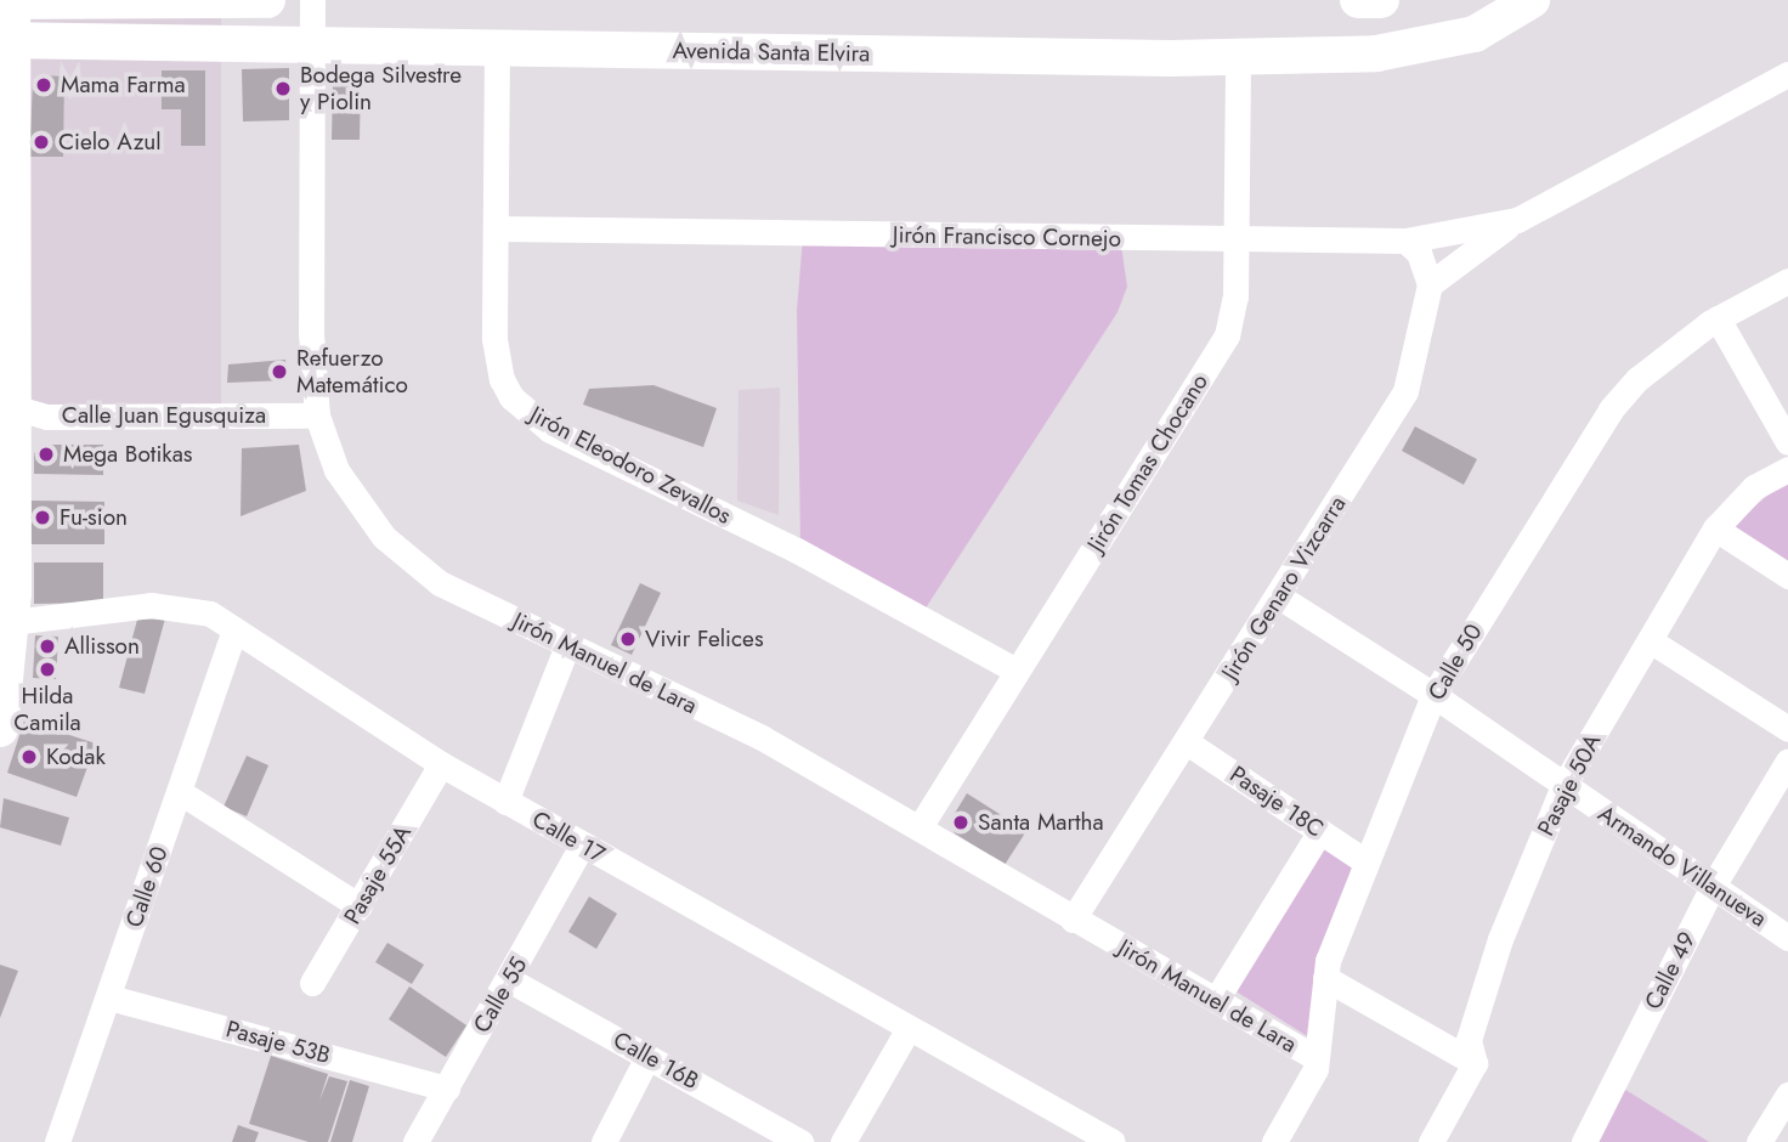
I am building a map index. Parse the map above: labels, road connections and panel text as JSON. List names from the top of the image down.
{
  "streets": {
    "street": [
      "Avenida Santa Elvira",
      "Jirón Francisco Cornejo",
      "Calle Juan Egusquiza",
      "Jirón Tomas Chocano",
      "Jirón Eleodoro Zevallos",
      "Jirón Genaro Vizcarra",
      "Calle 50",
      "Jirón Manuel de Lara",
      "Pasaje 50A",
      "Pasaje 18C",
      "Calle 17",
      "Armando Villanueva",
      "Pasaje 55A",
      "Calle 60",
      "Calle 49",
      "Calle 55",
      "Pasaje 53B",
      "Calle 16B"
    ]
  },
  "crossings": [
    ["Avenida Santa Elvira", "Jirón Tomas Chocano"],
    ["Avenida Santa Elvira", "Jirón Eleodoro Zevallos"],
    ["Avenida Santa Elvira", "Jirón Manuel de Lara"],
    ["Jirón Francisco Cornejo", "Jirón Tomas Chocano"],
    ["Jirón Francisco Cornejo", "Jirón Eleodoro Zevallos"],
    ["Jirón Francisco Cornejo", "Jirón Genaro Vizcarra"],
    ["Calle Juan Egusquiza", "Jirón Manuel de Lara"],
    ["Jirón Tomas Chocano", "Jirón Eleodoro Zevallos"],
    ["Jirón Tomas Chocano", "Jirón Manuel de Lara"],
    ["Jirón Genaro Vizcarra", "Jirón Manuel de Lara"],
    ["Jirón Genaro Vizcarra", "Pasaje 18C"],
    ["Jirón Genaro Vizcarra", "Armando Villanueva"],
    ["Calle 50", "Jirón Manuel de Lara"],
    ["Calle 50", "Pasaje 18C"],
    ["Calle 50", "Armando Villanueva"],
    ["Pasaje 50A", "Armando Villanueva"],
    ["Calle 17", "Pasaje 55A"],
    ["Calle 17", "Calle 60"],
    ["Calle 17", "Calle 55"],
    ["Armando Villanueva", "Calle 49"],
    ["Calle 60", "Pasaje 53B"],
    ["Calle 55", "Pasaje 53B"],
    ["Calle 55", "Calle 16B"]
  ],
  "places": [
    "Mama Farma",
    "Bodega Silvestre y Piolin",
    "Cielo Azul",
    "Refuerzo Matemático",
    "Mega Botikas",
    "Fu-sion",
    "Vivir Felices",
    "Allisson",
    "Hilda Camila",
    "Kodak",
    "Santa Martha"
  ]
}
